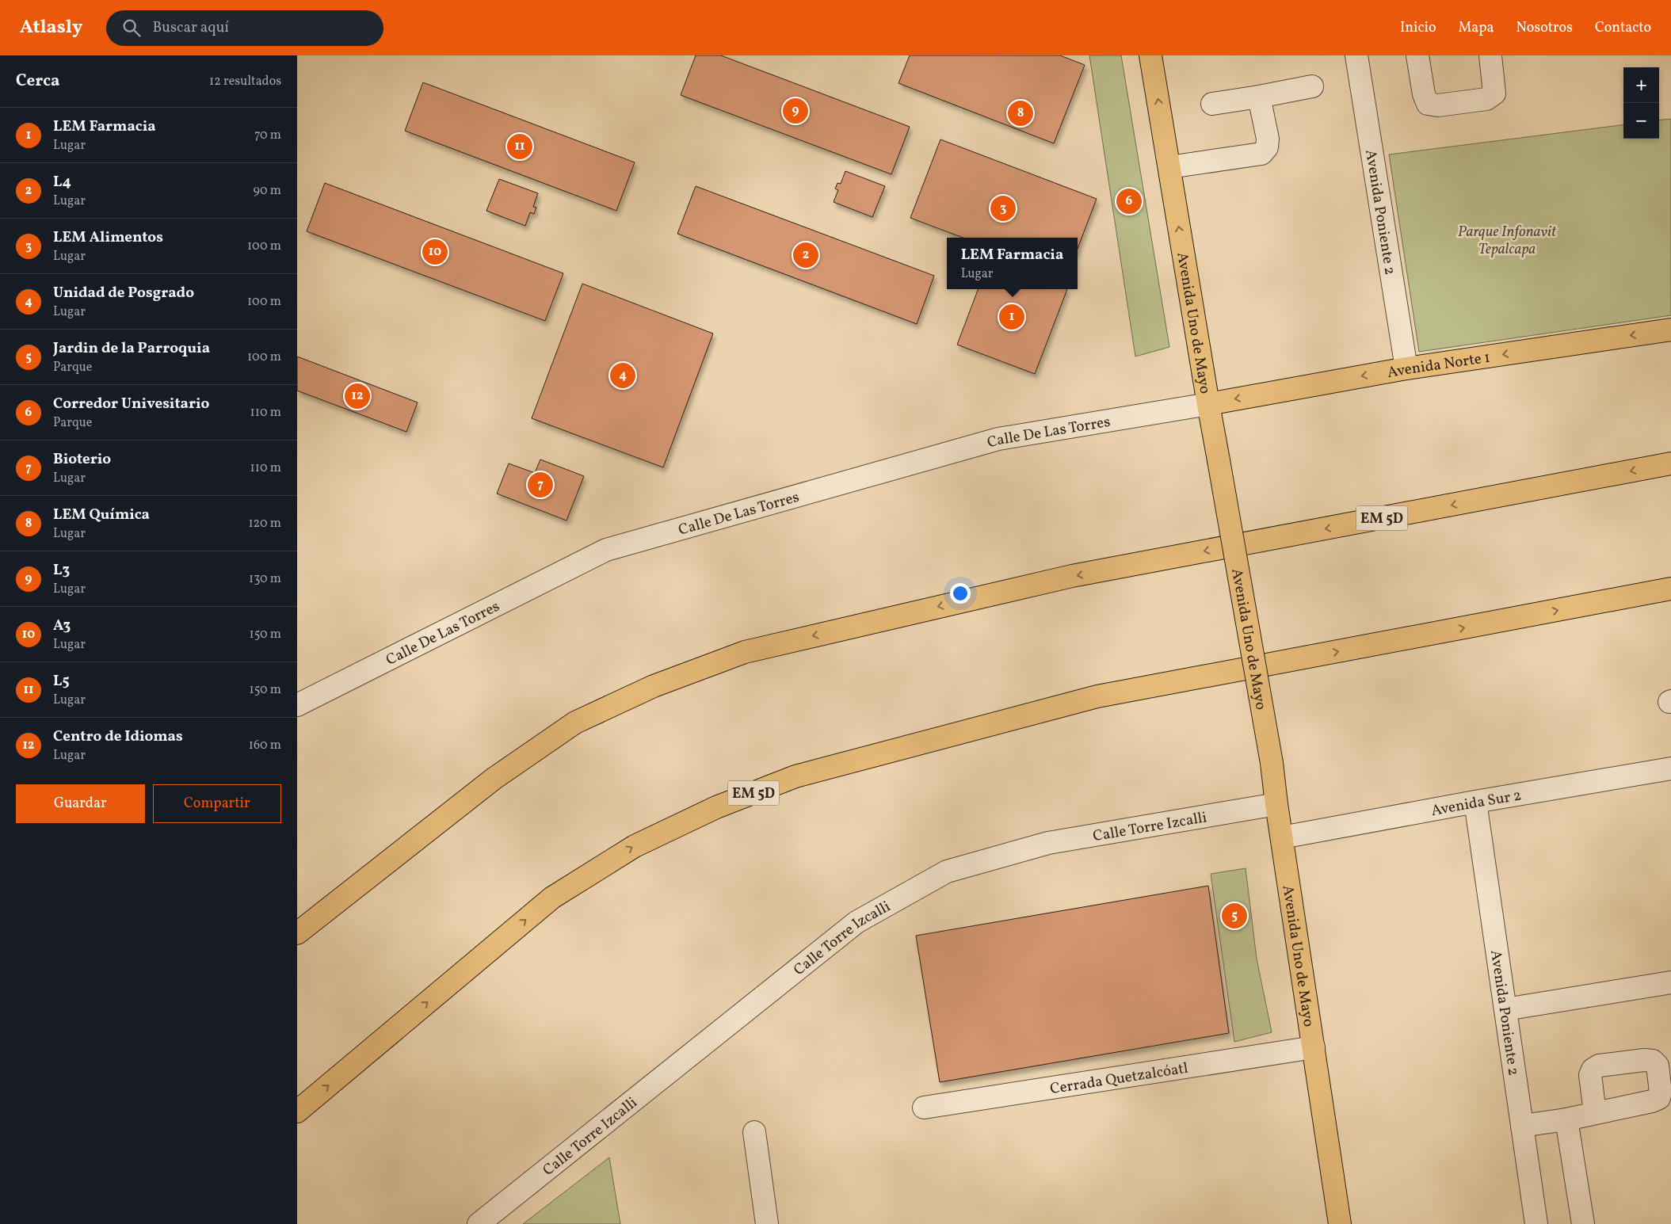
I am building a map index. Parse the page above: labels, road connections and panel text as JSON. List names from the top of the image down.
{
  "streets": {
    "main road": ["Avenida Uno de Mayo", "Avenida Norte 1", "EM 5D"],
    "street": [
      "Avenida Poniente 2",
      "Calle De Las Torres",
      "Avenida Sur 2",
      "Calle Torre Izcalli",
      "Cerrada Quetzalcóatl"
    ]
  },
  "crossings": [
    ["Avenida Poniente 2", "Avenida Norte 1"],
    ["Avenida Poniente 2", "Avenida Sur 2"],
    ["Avenida Uno de Mayo", "Avenida Norte 1"],
    ["Avenida Uno de Mayo", "Calle De Las Torres"],
    ["Avenida Uno de Mayo", "Avenida Sur 2"],
    ["Avenida Uno de Mayo", "Calle Torre Izcalli"],
    ["Avenida Uno de Mayo", "Cerrada Quetzalcóatl"],
    ["Avenida Norte 1", "Calle De Las Torres"]
  ],
  "parks": ["Parque Infonavit Tepalcapa"],
  "page": {
    "header": "Atlasly",
    "search": "Buscar aquí",
    "nav": [
      "Inicio",
      "Mapa",
      "Nosotros",
      "Contacto"
    ],
    "heading": ["Cerca", "12 resultados"],
    "map_buttons": ["+", "−"],
    "pins": [
      "9",
      "8",
      "11",
      "6",
      "3",
      "10",
      "2",
      "1",
      "4",
      "12",
      "7",
      "5"
    ],
    "list": [
      {
        "mark": "1",
        "name": "LEM Farmacia",
        "note": "Lugar",
        "value": "70 m"
      },
      {
        "mark": "2",
        "name": "L4",
        "note": "Lugar",
        "value": "90 m"
      },
      {
        "mark": "3",
        "name": "LEM Alimentos",
        "note": "Lugar",
        "value": "100 m"
      },
      {
        "mark": "4",
        "name": "Unidad de Posgrado",
        "note": "Lugar",
        "value": "100 m"
      },
      {
        "mark": "5",
        "name": "Jardin de la Parroquia",
        "note": "Parque",
        "value": "100 m"
      },
      {
        "mark": "6",
        "name": "Corredor Univesitario",
        "note": "Parque",
        "value": "110 m"
      },
      {
        "mark": "7",
        "name": "Bioterio",
        "note": "Lugar",
        "value": "110 m"
      },
      {
        "mark": "8",
        "name": "LEM Química",
        "note": "Lugar",
        "value": "120 m"
      },
      {
        "mark": "9",
        "name": "L3",
        "note": "Lugar",
        "value": "130 m"
      },
      {
        "mark": "10",
        "name": "A3",
        "note": "Lugar",
        "value": "150 m"
      },
      {
        "mark": "11",
        "name": "L5",
        "note": "Lugar",
        "value": "150 m"
      },
      {
        "mark": "12",
        "name": "Centro de Idiomas",
        "note": "Lugar",
        "value": "160 m"
      }
    ],
    "popup": ["LEM Farmacia", "Lugar"],
    "buttons": ["Guardar", "Compartir"]
  }
}
